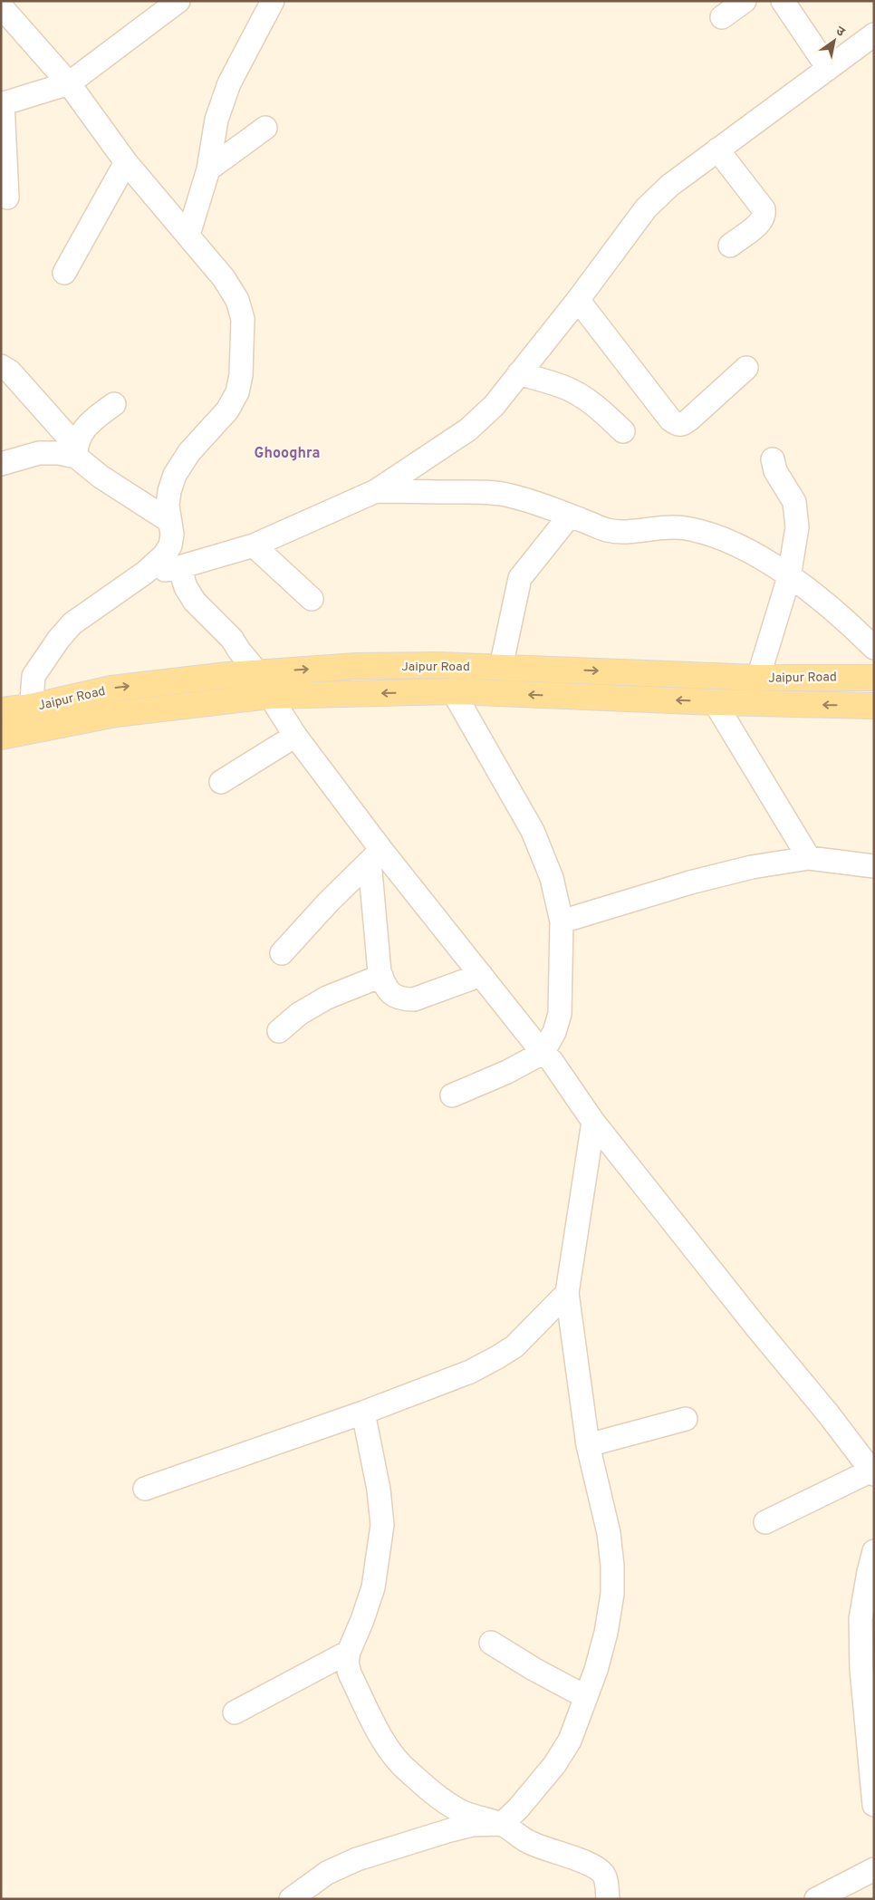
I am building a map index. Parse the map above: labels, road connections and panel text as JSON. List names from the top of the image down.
{
  "streets": {
    "main road": ["Jaipur Road"]
  },
  "districts": ["Ghooghra"],
  "north": "top right"
}
